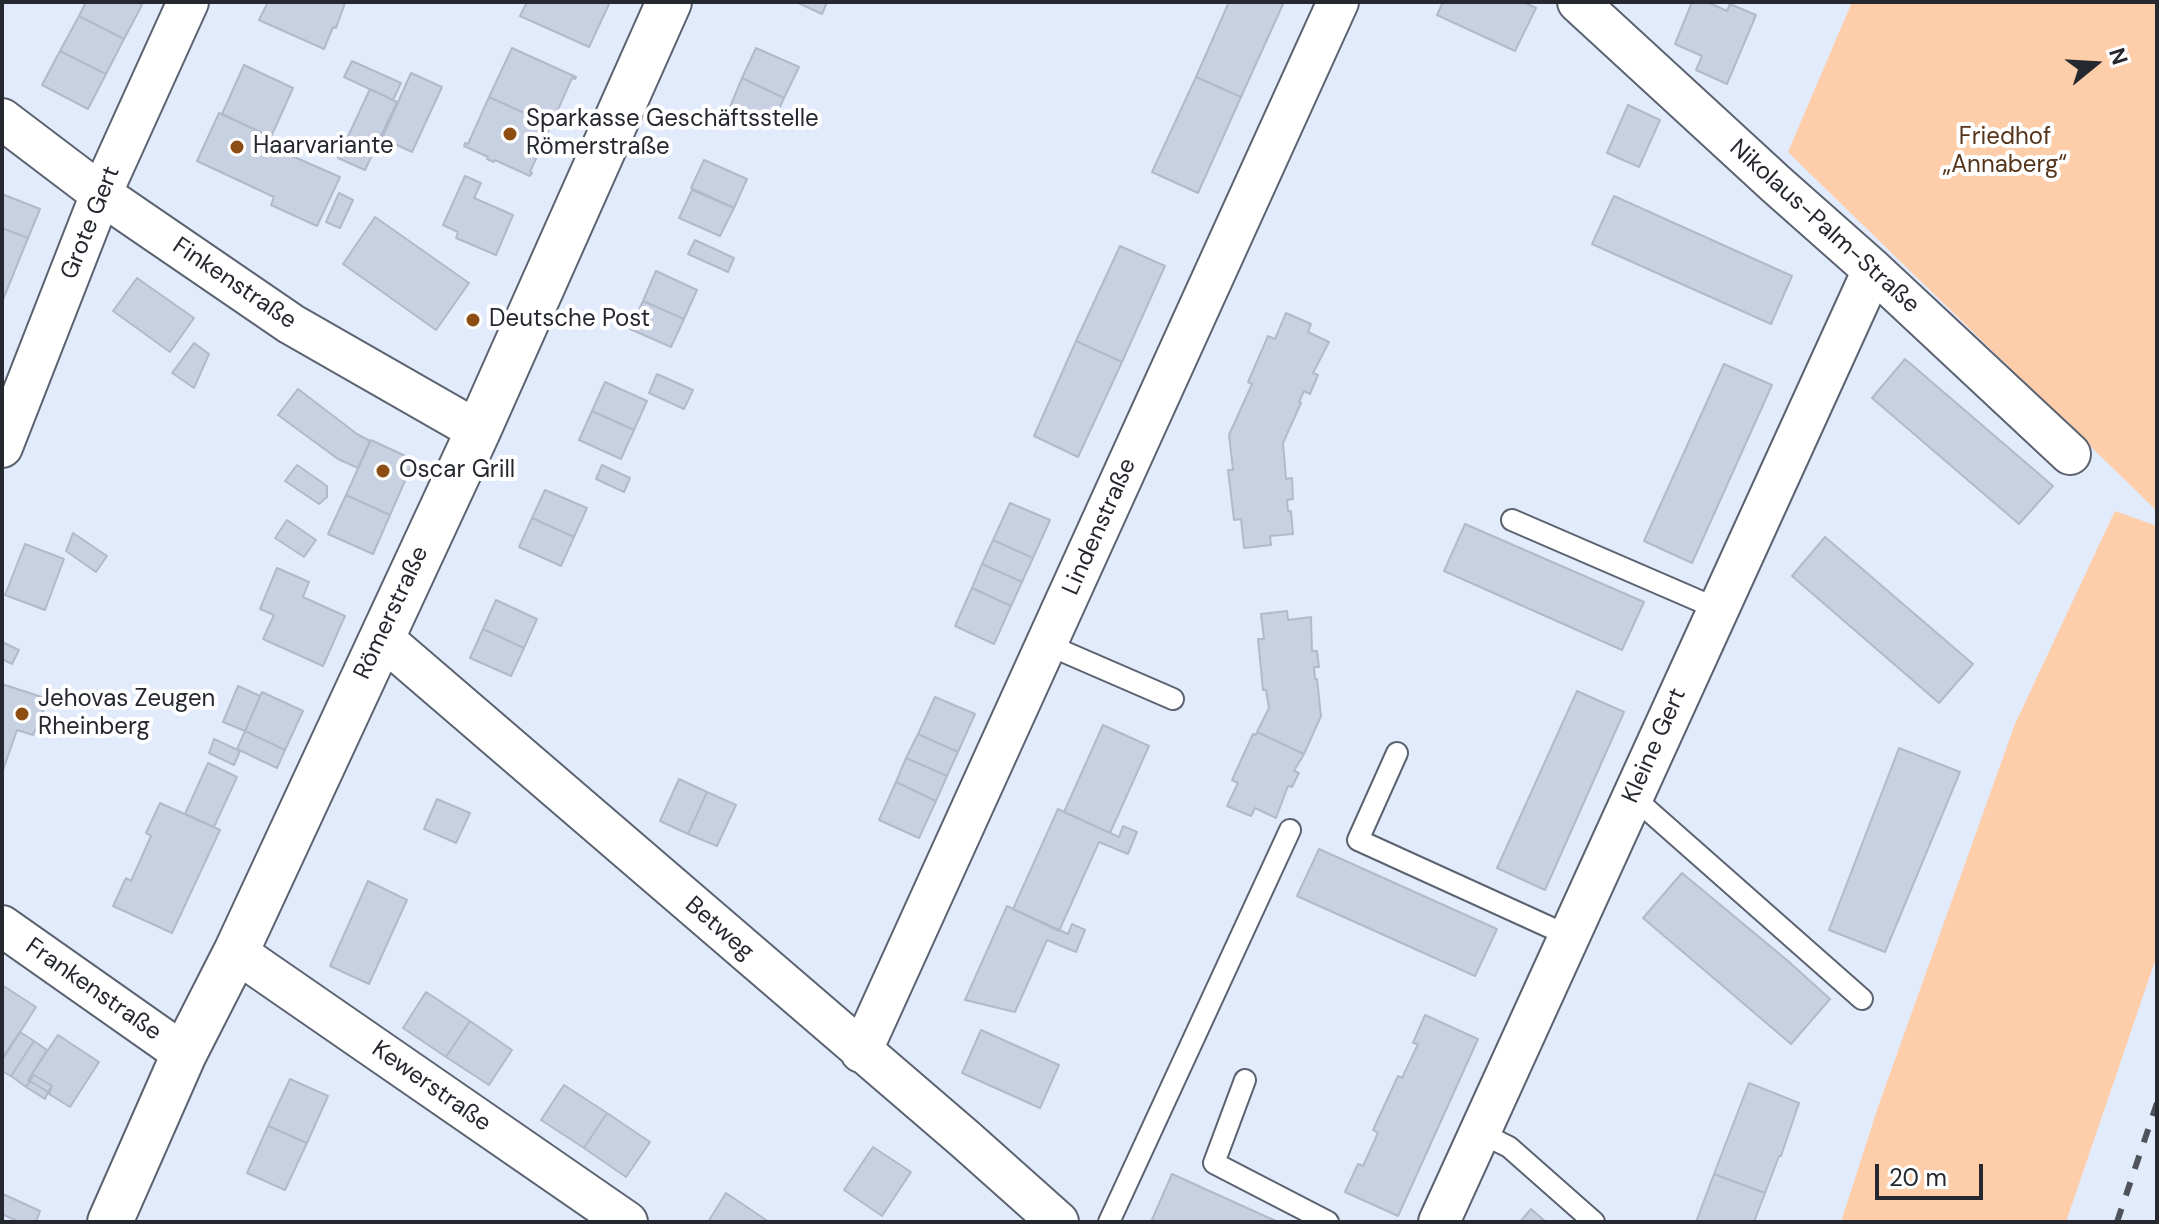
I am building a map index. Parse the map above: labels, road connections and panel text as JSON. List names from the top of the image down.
{
  "streets": {
    "street": [
      "Grote Gert",
      "Nikolaus-Palm-Straße",
      "Finkenstraße",
      "Lindenstraße",
      "Römerstraße",
      "Kleine Gert",
      "Betweg",
      "Frankenstraße",
      "Kewerstraße"
    ]
  },
  "crossings": [
    ["Grote Gert", "Finkenstraße"],
    ["Nikolaus-Palm-Straße", "Kleine Gert"],
    ["Finkenstraße", "Römerstraße"],
    ["Lindenstraße", "Betweg"],
    ["Römerstraße", "Betweg"],
    ["Römerstraße", "Frankenstraße"],
    ["Römerstraße", "Kewerstraße"]
  ],
  "parks": ["Friedhof „Annaberg“"],
  "places": [
    "Sparkasse Geschäftsstelle Römerstraße",
    "Haarvariante",
    "Deutsche Post",
    "Oscar Grill",
    "Jehovas Zeugen Rheinberg"
  ],
  "scale_bar": "20 m",
  "north": "right"
}
